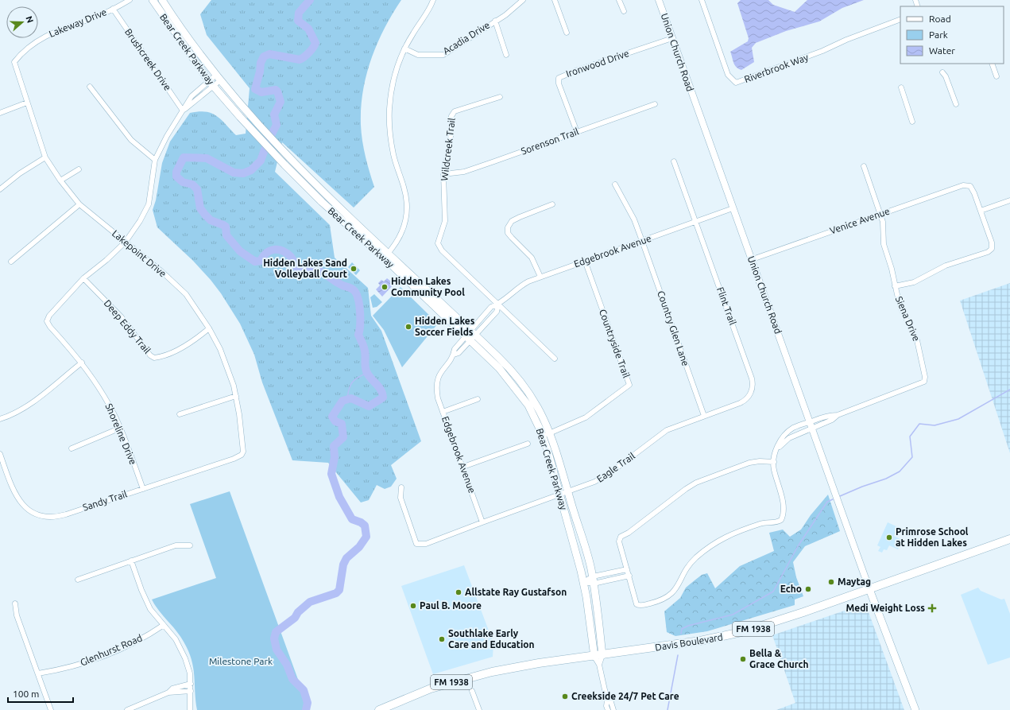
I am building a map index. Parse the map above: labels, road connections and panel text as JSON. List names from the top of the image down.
{
  "streets": {
    "main road": ["Bear Creek Parkway", "FM 1938", "Davis Boulevard"],
    "street": [
      "Lakeway Drive",
      "Acadia Drive",
      "Union Church Road",
      "Brushcreek Drive",
      "Ironwood Drive",
      "Riverbrook Way",
      "Sorenson Trail",
      "Wildcreek Trail",
      "Venice Avenue",
      "Edgebrook Avenue",
      "Lakepoint Drive",
      "Flint Trail",
      "Siena Drive",
      "Deep Eddy Trail",
      "Country Glen Lane",
      "Countryside Trail",
      "Shoreline Drive",
      "Eagle Trail",
      "Sandy Trail",
      "Glenhurst Road"
    ]
  },
  "crossings": [
    ["Lakeway Drive", "Brushcreek Drive"],
    ["Lakeway Drive", "Lakepoint Drive"],
    ["Bear Creek Parkway", "Edgebrook Avenue"],
    ["Bear Creek Parkway", "Countryside Trail"],
    ["Bear Creek Parkway", "Eagle Trail"],
    ["Bear Creek Parkway", "Davis Boulevard"],
    ["Union Church Road", "Ironwood Drive"],
    ["Union Church Road", "Venice Avenue"],
    ["Union Church Road", "Edgebrook Avenue"],
    ["Union Church Road", "Siena Drive"],
    ["Union Church Road", "Davis Boulevard"],
    ["Ironwood Drive", "Sorenson Trail"],
    ["Sorenson Trail", "Wildcreek Trail"],
    ["Wildcreek Trail", "Edgebrook Avenue"],
    ["Venice Avenue", "Siena Drive"],
    ["Edgebrook Avenue", "Flint Trail"],
    ["Edgebrook Avenue", "Country Glen Lane"],
    ["Edgebrook Avenue", "Countryside Trail"],
    ["Edgebrook Avenue", "Eagle Trail"],
    ["Lakepoint Drive", "Deep Eddy Trail"],
    ["Lakepoint Drive", "Sandy Trail"],
    ["Flint Trail", "Eagle Trail"],
    ["Deep Eddy Trail", "Shoreline Drive"],
    ["Country Glen Lane", "Eagle Trail"],
    ["Shoreline Drive", "Sandy Trail"]
  ],
  "parks": ["Milestone Park"],
  "places": {
    "other": [
      "Hidden Lakes Sand Volleyball Court",
      "Hidden Lakes Community Pool",
      "Hidden Lakes Soccer Fields",
      "Primrose School at Hidden Lakes",
      "Maytag",
      "Echo",
      "Allstate Ray Gustafson",
      "Paul B. Moore",
      "Southlake Early Care and Education",
      "Bella & Grace Church",
      "Creekside 24/7 Pet Care"
    ],
    "health": ["Medi Weight Loss"]
  },
  "legend": ["Road", "Park", "Water"],
  "scale_bar": "100 m",
  "north": "right"
}
